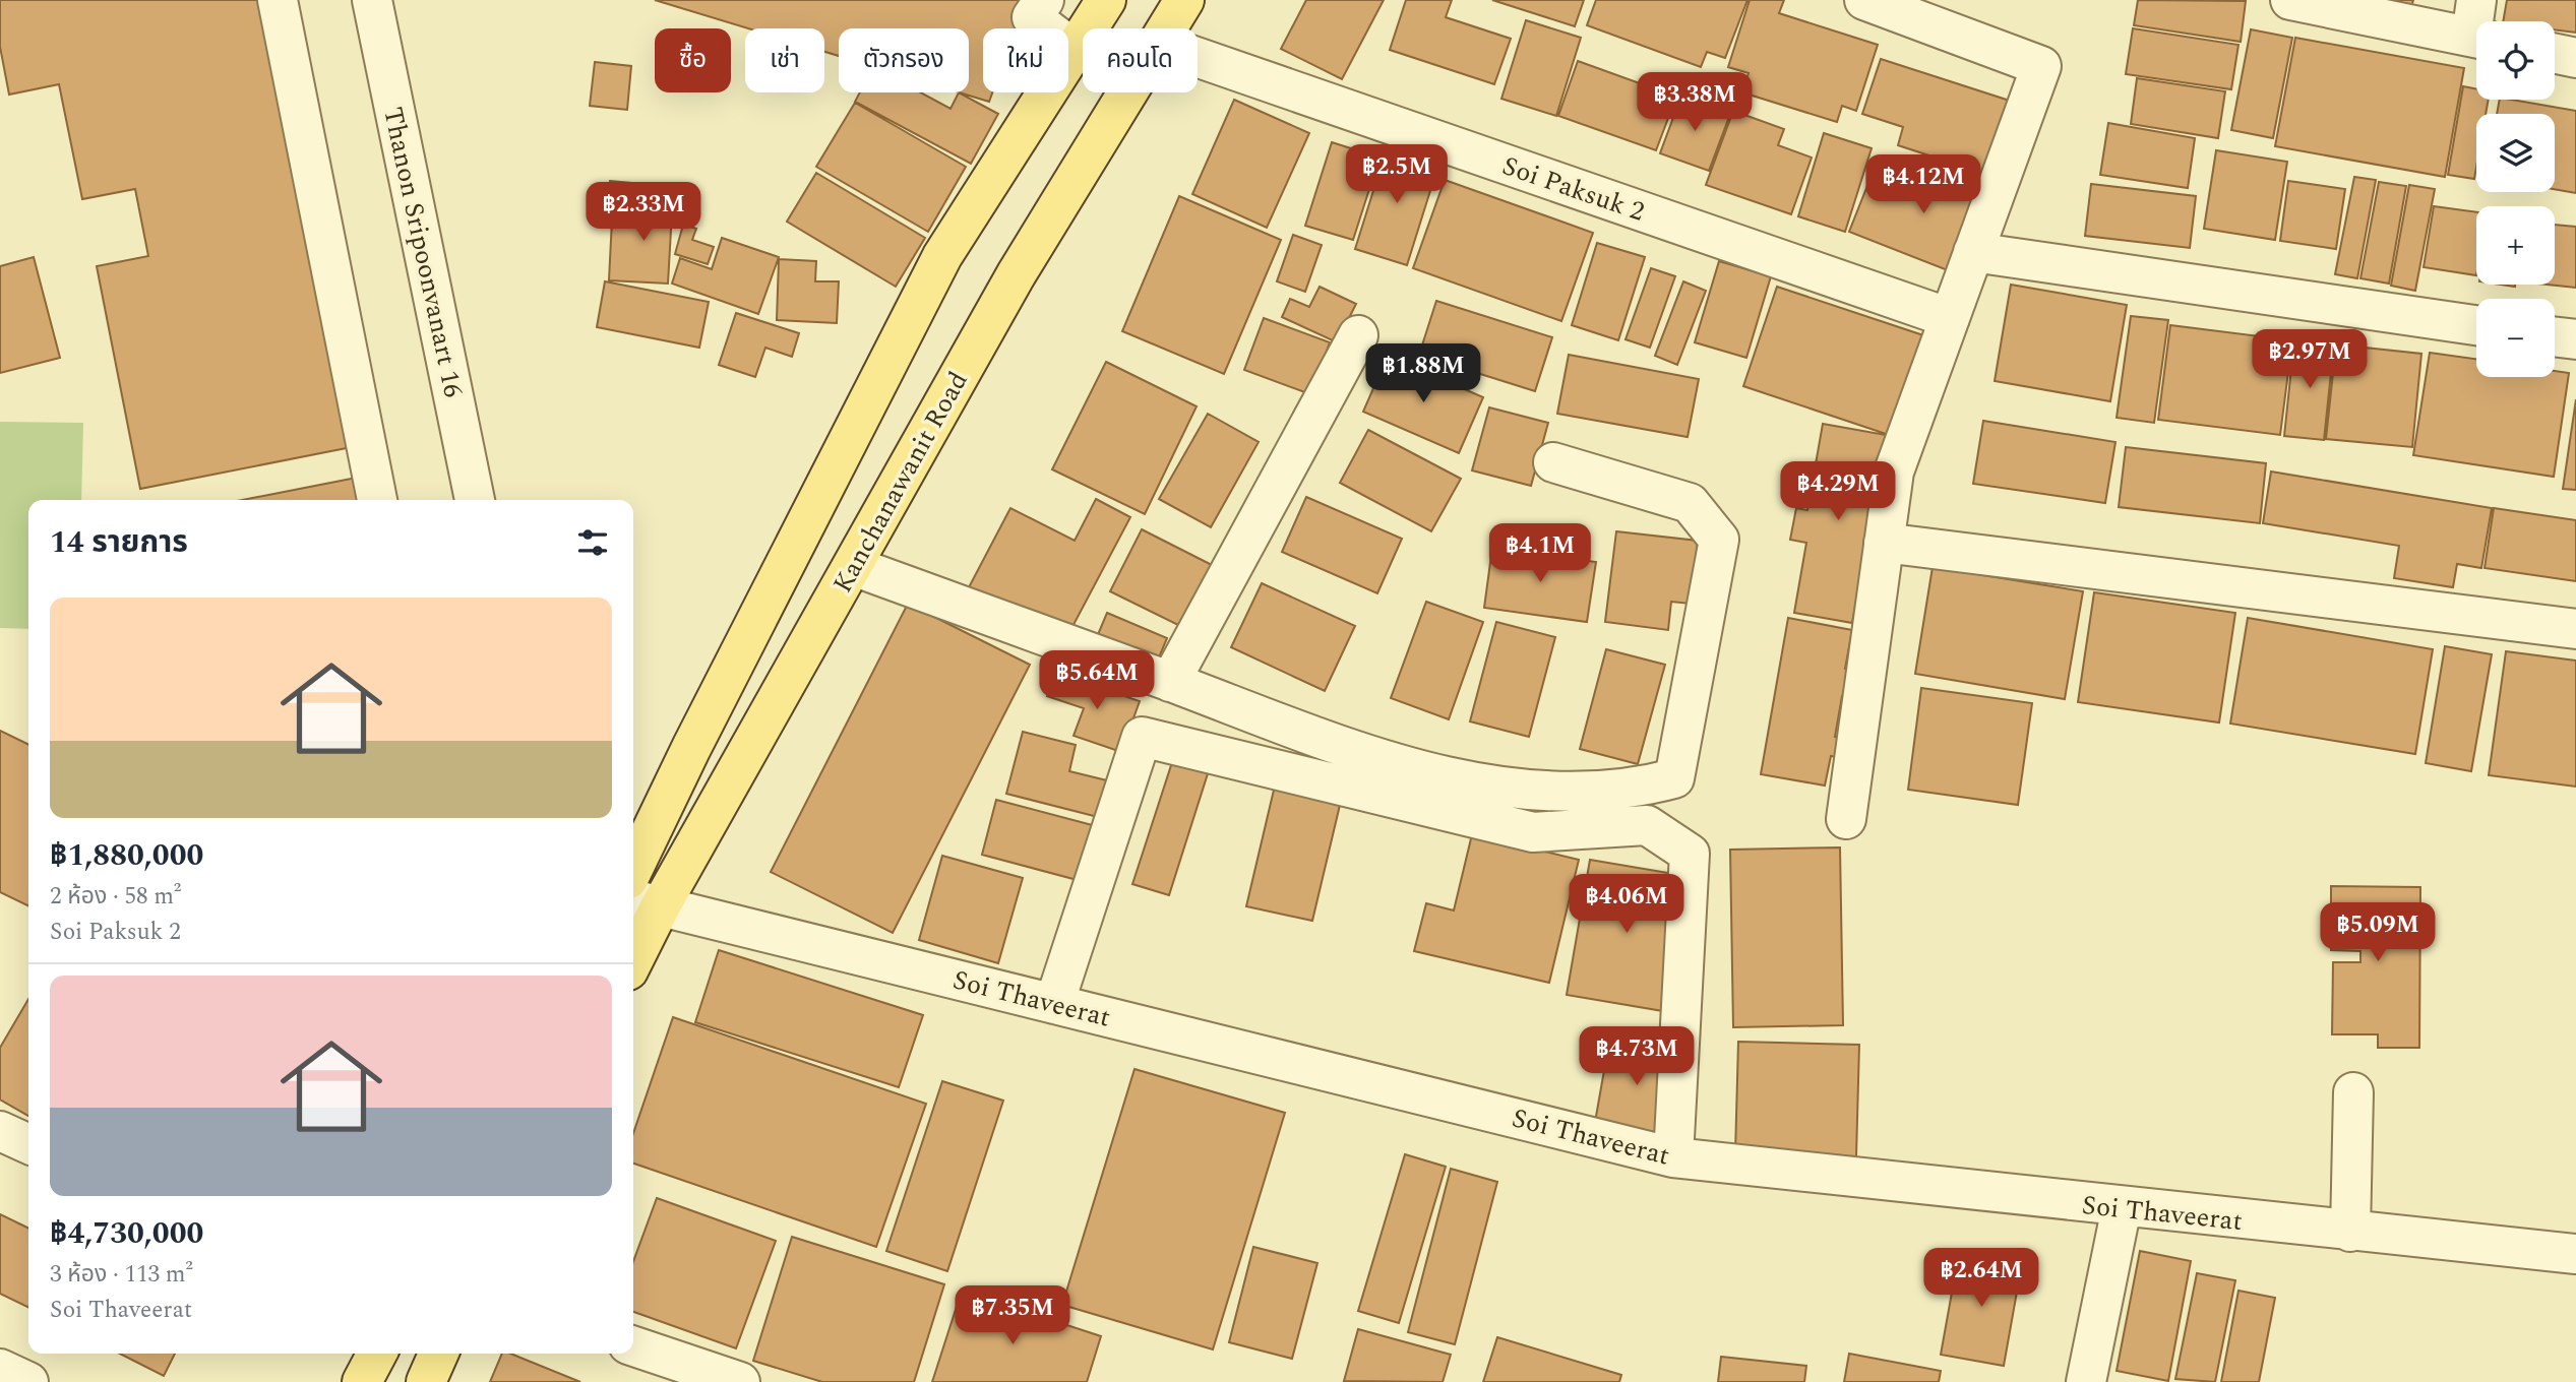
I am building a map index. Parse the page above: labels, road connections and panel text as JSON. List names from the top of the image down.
{
  "streets": {
    "main road": ["Kanchanawanit Road"],
    "street": ["Soi Paksuk 2", "Thanon Sripoonvanart 16", "Soi Thaveerat"]
  },
  "crossings": [
    ["Kanchanawanit Road", "Soi Thaveerat"]
  ],
  "page": {
    "map_buttons": ["+", "−"],
    "chip": [
      "ซื้อ",
      "เช่า",
      "ตัวกรอง",
      "ใหม่",
      "คอนโด"
    ],
    "price": [
      "฿3.38M",
      "฿2.5M",
      "฿4.12M",
      "฿2.33M",
      "฿2.97M",
      "฿1.88M",
      "฿4.29M",
      "฿4.1M",
      "฿5.64M",
      "฿4.06M",
      "฿5.09M",
      "฿4.73M",
      "฿2.64M",
      "฿7.35M"
    ],
    "heading": "14 รายการ",
    "list": [
      {
        "name": "฿1,880,000",
        "note": "2 ห้อง · 58 m² · Soi Paksuk 2"
      },
      {
        "name": "฿4,730,000",
        "note": "3 ห้อง · 113 m² · Soi Thaveerat"
      }
    ]
  }
}
